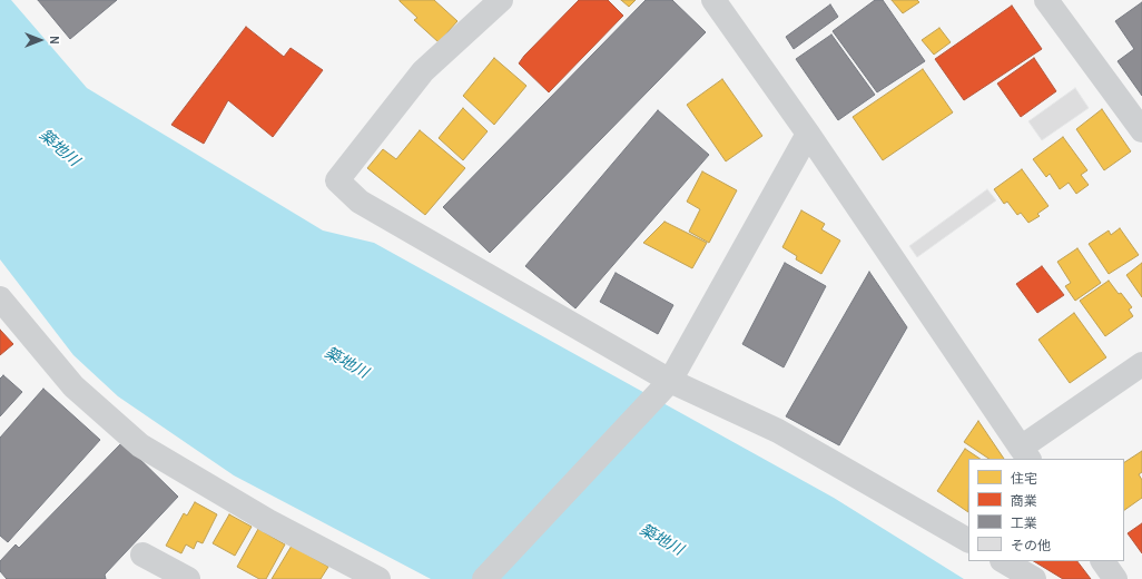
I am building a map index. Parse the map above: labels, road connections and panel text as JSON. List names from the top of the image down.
{
  "water": ["築地川"],
  "legend": [
    "住宅",
    "商業",
    "工業",
    "その他"
  ],
  "north": "right"
}
